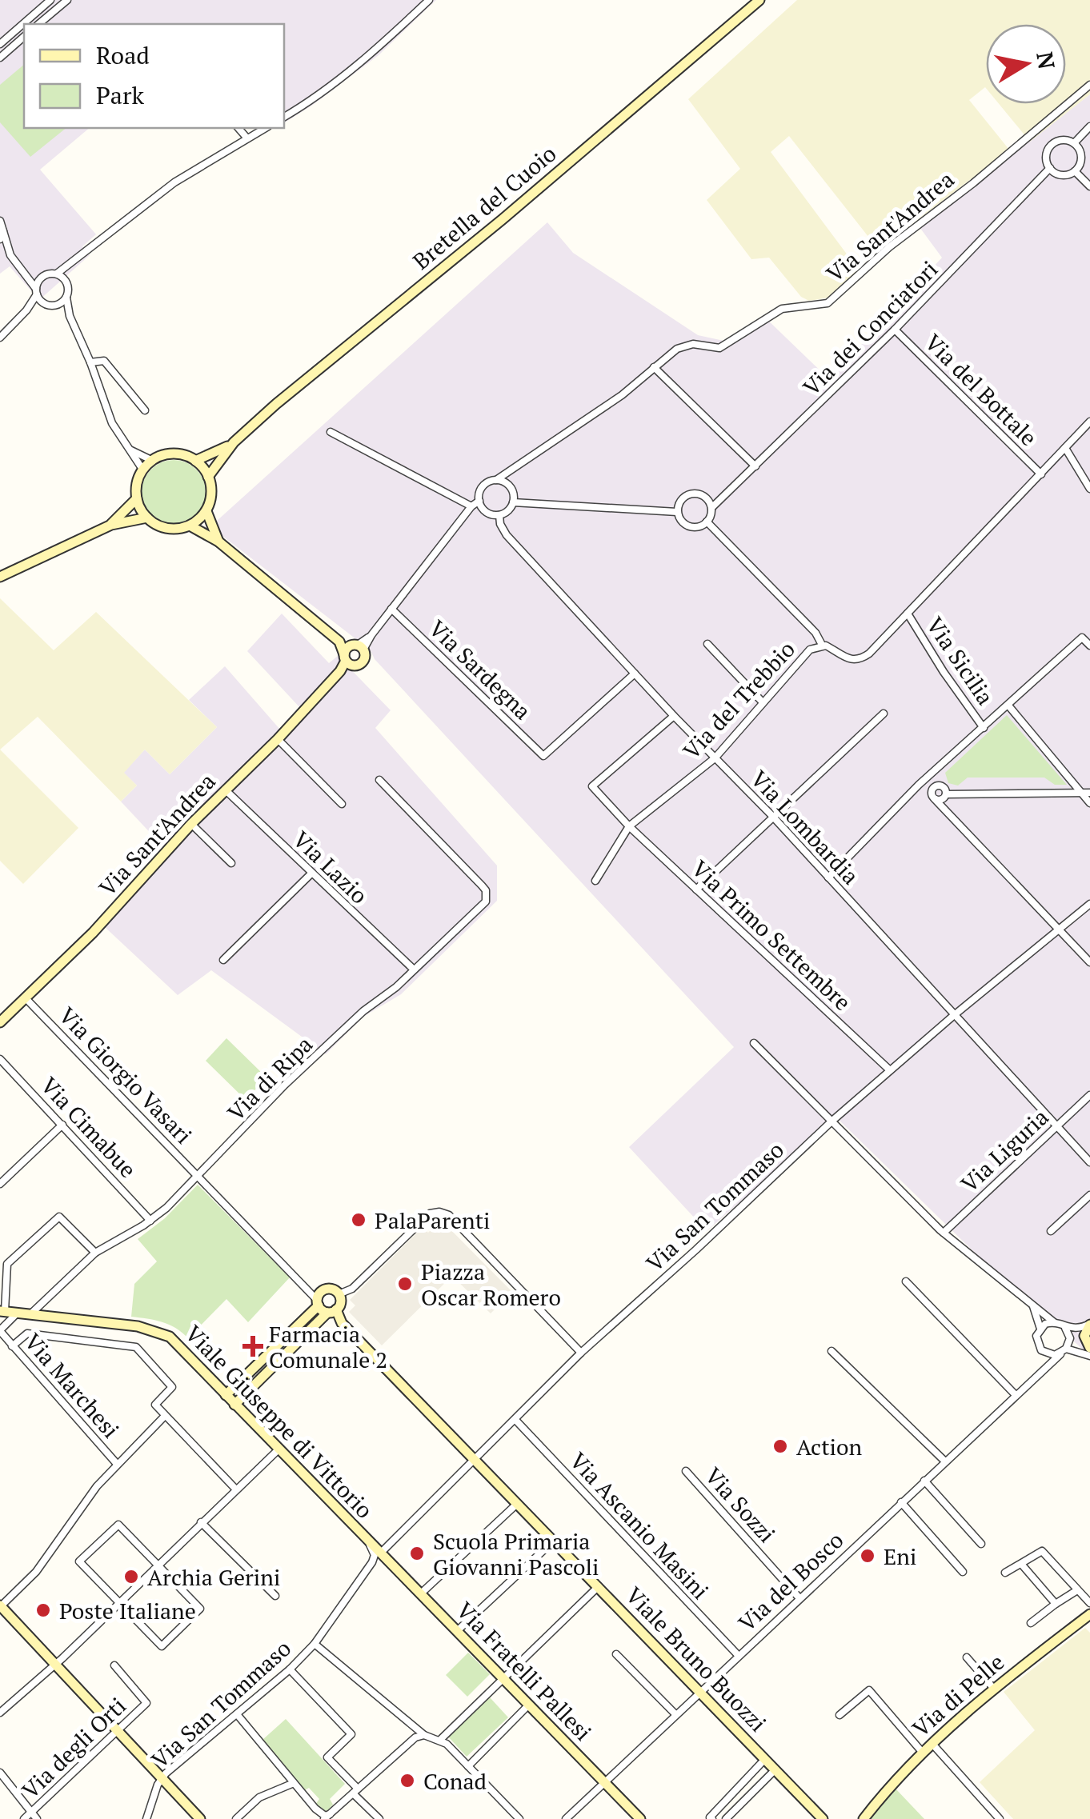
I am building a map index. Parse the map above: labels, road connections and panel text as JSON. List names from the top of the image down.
{
  "streets": {
    "main road": [
      "Bretella del Cuoio",
      "Via Sant'Andrea",
      "Viale Giuseppe di Vittorio",
      "Viale Bruno Buozzi",
      "Via Fratelli Pallesi",
      "Via di Pelle"
    ],
    "street": [
      "Via dei Conciatori",
      "Via del Bottale",
      "Via Sicilia",
      "Via Sardegna",
      "Via del Trebbio",
      "Via Lombardia",
      "Via Lazio",
      "Via Primo Settembre",
      "Via Giorgio Vasari",
      "Via di Ripa",
      "Via Cimabue",
      "Via Liguria",
      "Via San Tommaso",
      "Via Marchesi",
      "Via Sozzi",
      "Via Ascanio Masini",
      "Via del Bosco",
      "Via degli Orti"
    ]
  },
  "crossings": [
    ["Via Sant'Andrea", "Via Sardegna"],
    ["Via Sant'Andrea", "Via Lombardia"],
    ["Via Sant'Andrea", "Via Lazio"],
    ["Via Sant'Andrea", "Via Giorgio Vasari"],
    ["Via dei Conciatori", "Via del Bottale"],
    ["Via del Bottale", "Via del Trebbio"],
    ["Via Sicilia", "Via del Trebbio"],
    ["Via Sardegna", "Via Lombardia"],
    ["Via del Trebbio", "Via Lombardia"],
    ["Via del Trebbio", "Via Primo Settembre"],
    ["Via Lombardia", "Via Primo Settembre"],
    ["Via Lombardia", "Via Liguria"],
    ["Via Lombardia", "Via San Tommaso"],
    ["Via Lazio", "Via di Ripa"],
    ["Via Primo Settembre", "Via San Tommaso"],
    ["Via Giorgio Vasari", "Via di Ripa"],
    ["Via Giorgio Vasari", "Viale Bruno Buozzi"],
    ["Via di Ripa", "Via Cimabue"],
    ["Via di Ripa", "Viale Giuseppe di Vittorio"],
    ["Via San Tommaso", "Viale Giuseppe di Vittorio"],
    ["Via San Tommaso", "Via Ascanio Masini"],
    ["Via San Tommaso", "Viale Bruno Buozzi"],
    ["Via San Tommaso", "Via Fratelli Pallesi"],
    ["Viale Giuseppe di Vittorio", "Via Fratelli Pallesi"],
    ["Via Sozzi", "Via del Bosco"],
    ["Via Ascanio Masini", "Via del Bosco"],
    ["Via del Bosco", "Viale Bruno Buozzi"],
    ["Via del Bosco", "Via Fratelli Pallesi"]
  ],
  "places": {
    "other": [
      "PalaParenti",
      "Piazza Oscar Romero",
      "Action",
      "Scuola Primaria Giovanni Pascoli",
      "Eni",
      "Archia Gerini",
      "Poste Italiane",
      "Conad"
    ],
    "health": ["Farmacia Comunale 2"]
  },
  "legend": ["Road", "Park"],
  "north": "right"
}
